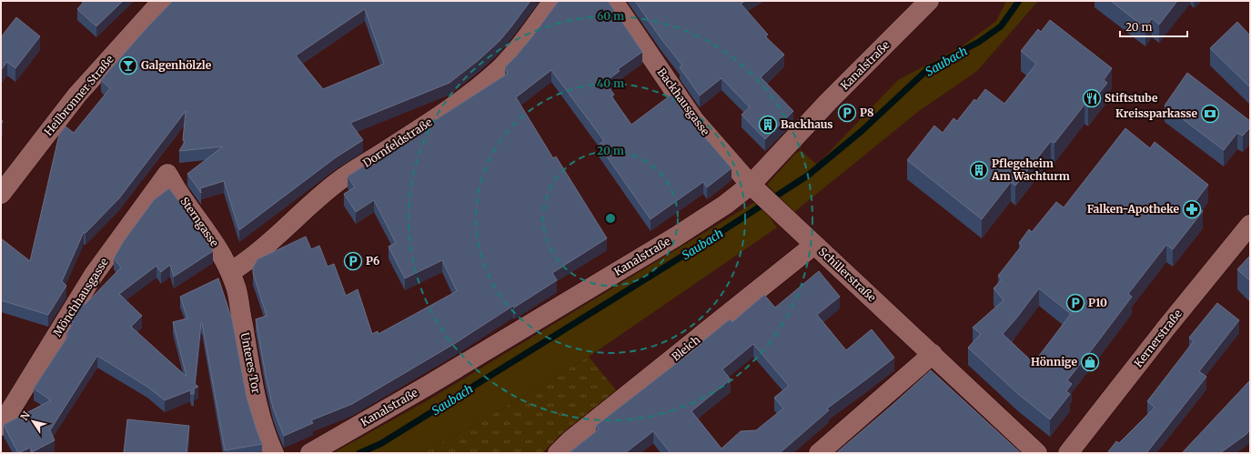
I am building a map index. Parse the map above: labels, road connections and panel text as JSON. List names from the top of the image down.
{
  "streets": {
    "street": [
      "Kanalstraße",
      "Heilbronner Straße",
      "Backhausgasse",
      "Dornfeldstraße",
      "Sterngasse",
      "Schillerstraße",
      "Mönchhausgasse",
      "Kernerstraße",
      "Bleich",
      "Unteres Tor"
    ]
  },
  "crossings": [
    ["Kanalstraße", "Backhausgasse"],
    ["Kanalstraße", "Schillerstraße"],
    ["Backhausgasse", "Schillerstraße"],
    ["Dornfeldstraße", "Sterngasse"],
    ["Dornfeldstraße", "Unteres Tor"],
    ["Sterngasse", "Mönchhausgasse"],
    ["Sterngasse", "Unteres Tor"],
    ["Schillerstraße", "Bleich"]
  ],
  "water": ["Saubach"],
  "places": {
    "bar": ["Galgenhölzle"],
    "restaurant": ["Stiftstube"],
    "parking": ["P8", "P6", "P10"],
    "bank": ["Kreissparkasse"],
    "building": ["Backhaus", "Pflegeheim Am Wachturm"],
    "pharmacy": ["Falken-Apotheke"],
    "shop": ["Hönnige"]
  },
  "scale_bar": "20 m",
  "north": "top left",
  "rings": ["60 m", "40 m", "20 m"]
}
